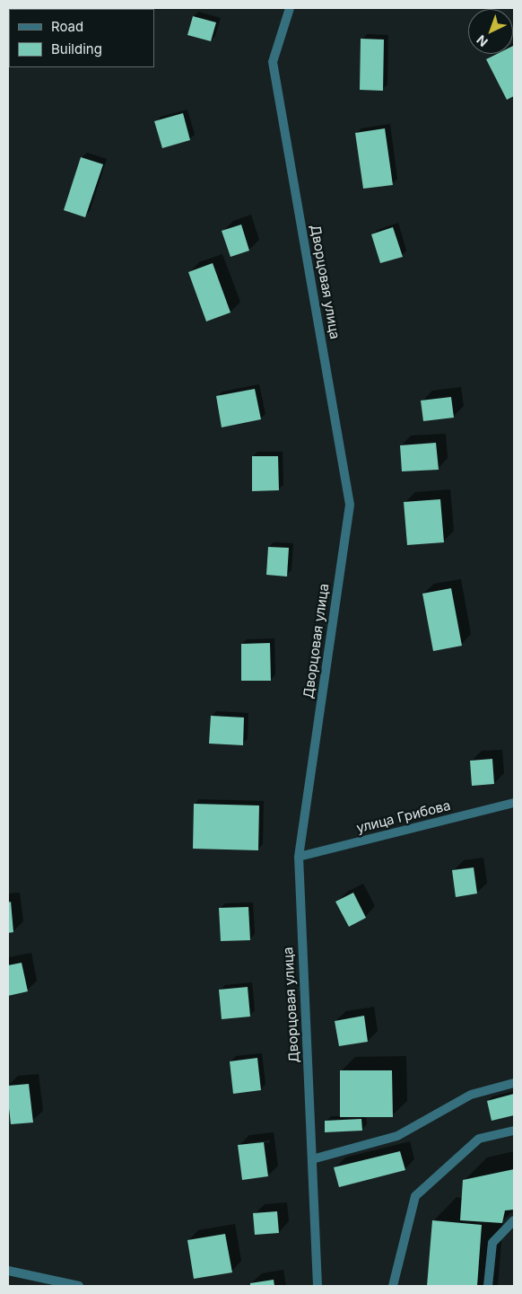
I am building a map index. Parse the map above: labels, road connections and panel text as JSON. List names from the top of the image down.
{
  "streets": {
    "street": ["Дворцовая улица", "улица Грибова"]
  },
  "crossings": [
    ["Дворцовая улица", "улица Грибова"]
  ],
  "legend": ["Road", "Building"],
  "north": "bottom left"
}
